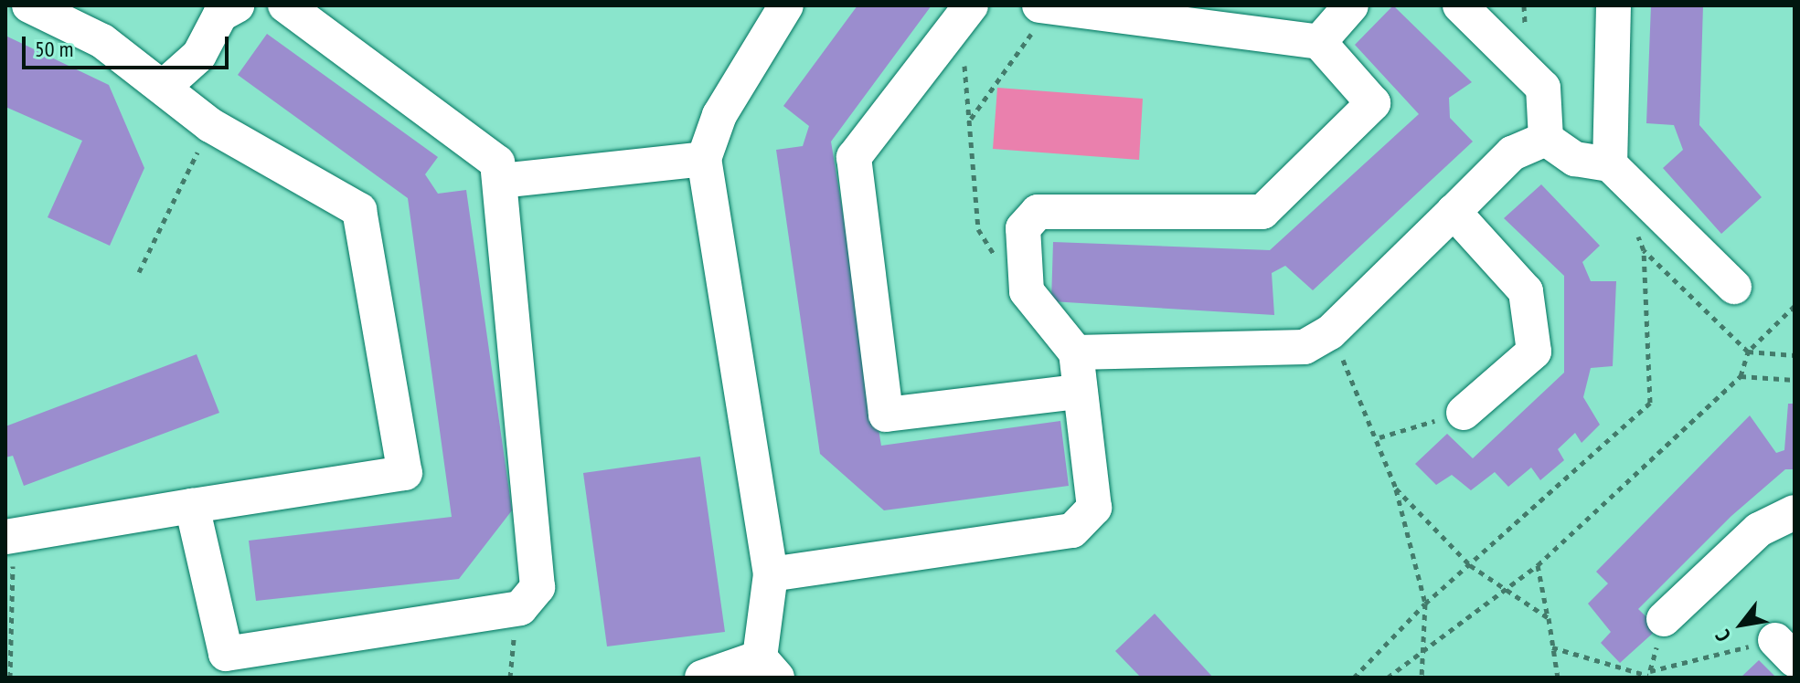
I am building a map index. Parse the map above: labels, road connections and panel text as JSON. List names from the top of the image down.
{
  "scale_bar": "50 m",
  "north": "bottom left"
}
